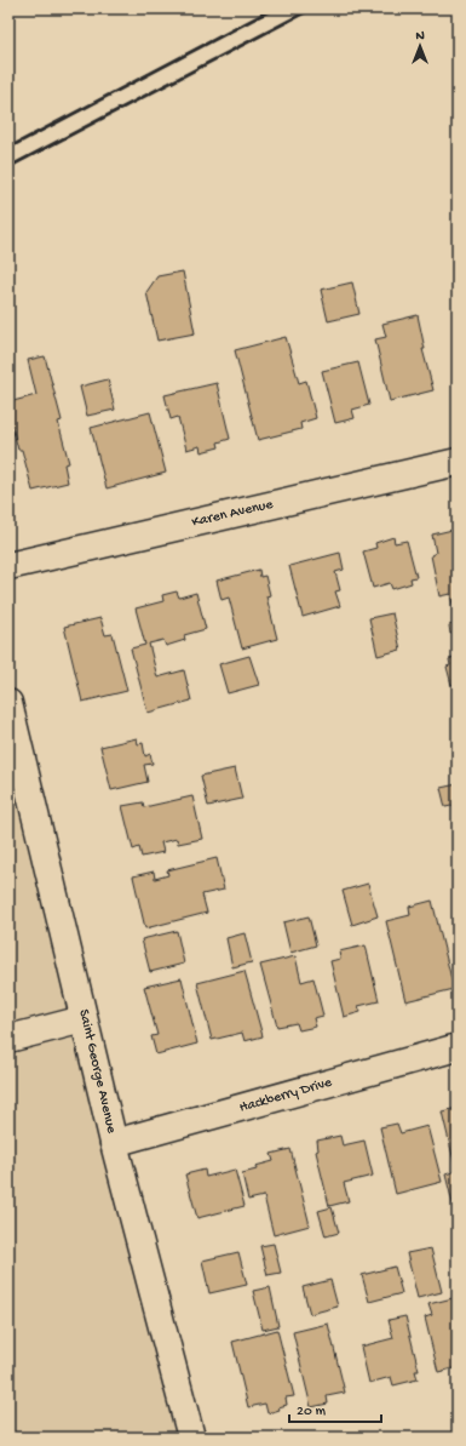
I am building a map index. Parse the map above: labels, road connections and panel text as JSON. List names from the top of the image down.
{
  "streets": {
    "street": ["Karen Avenue", "Saint George Avenue", "Hackberry Drive"]
  },
  "crossings": [
    ["Saint George Avenue", "Hackberry Drive"]
  ],
  "scale_bar": "20 m",
  "north": "top"
}
